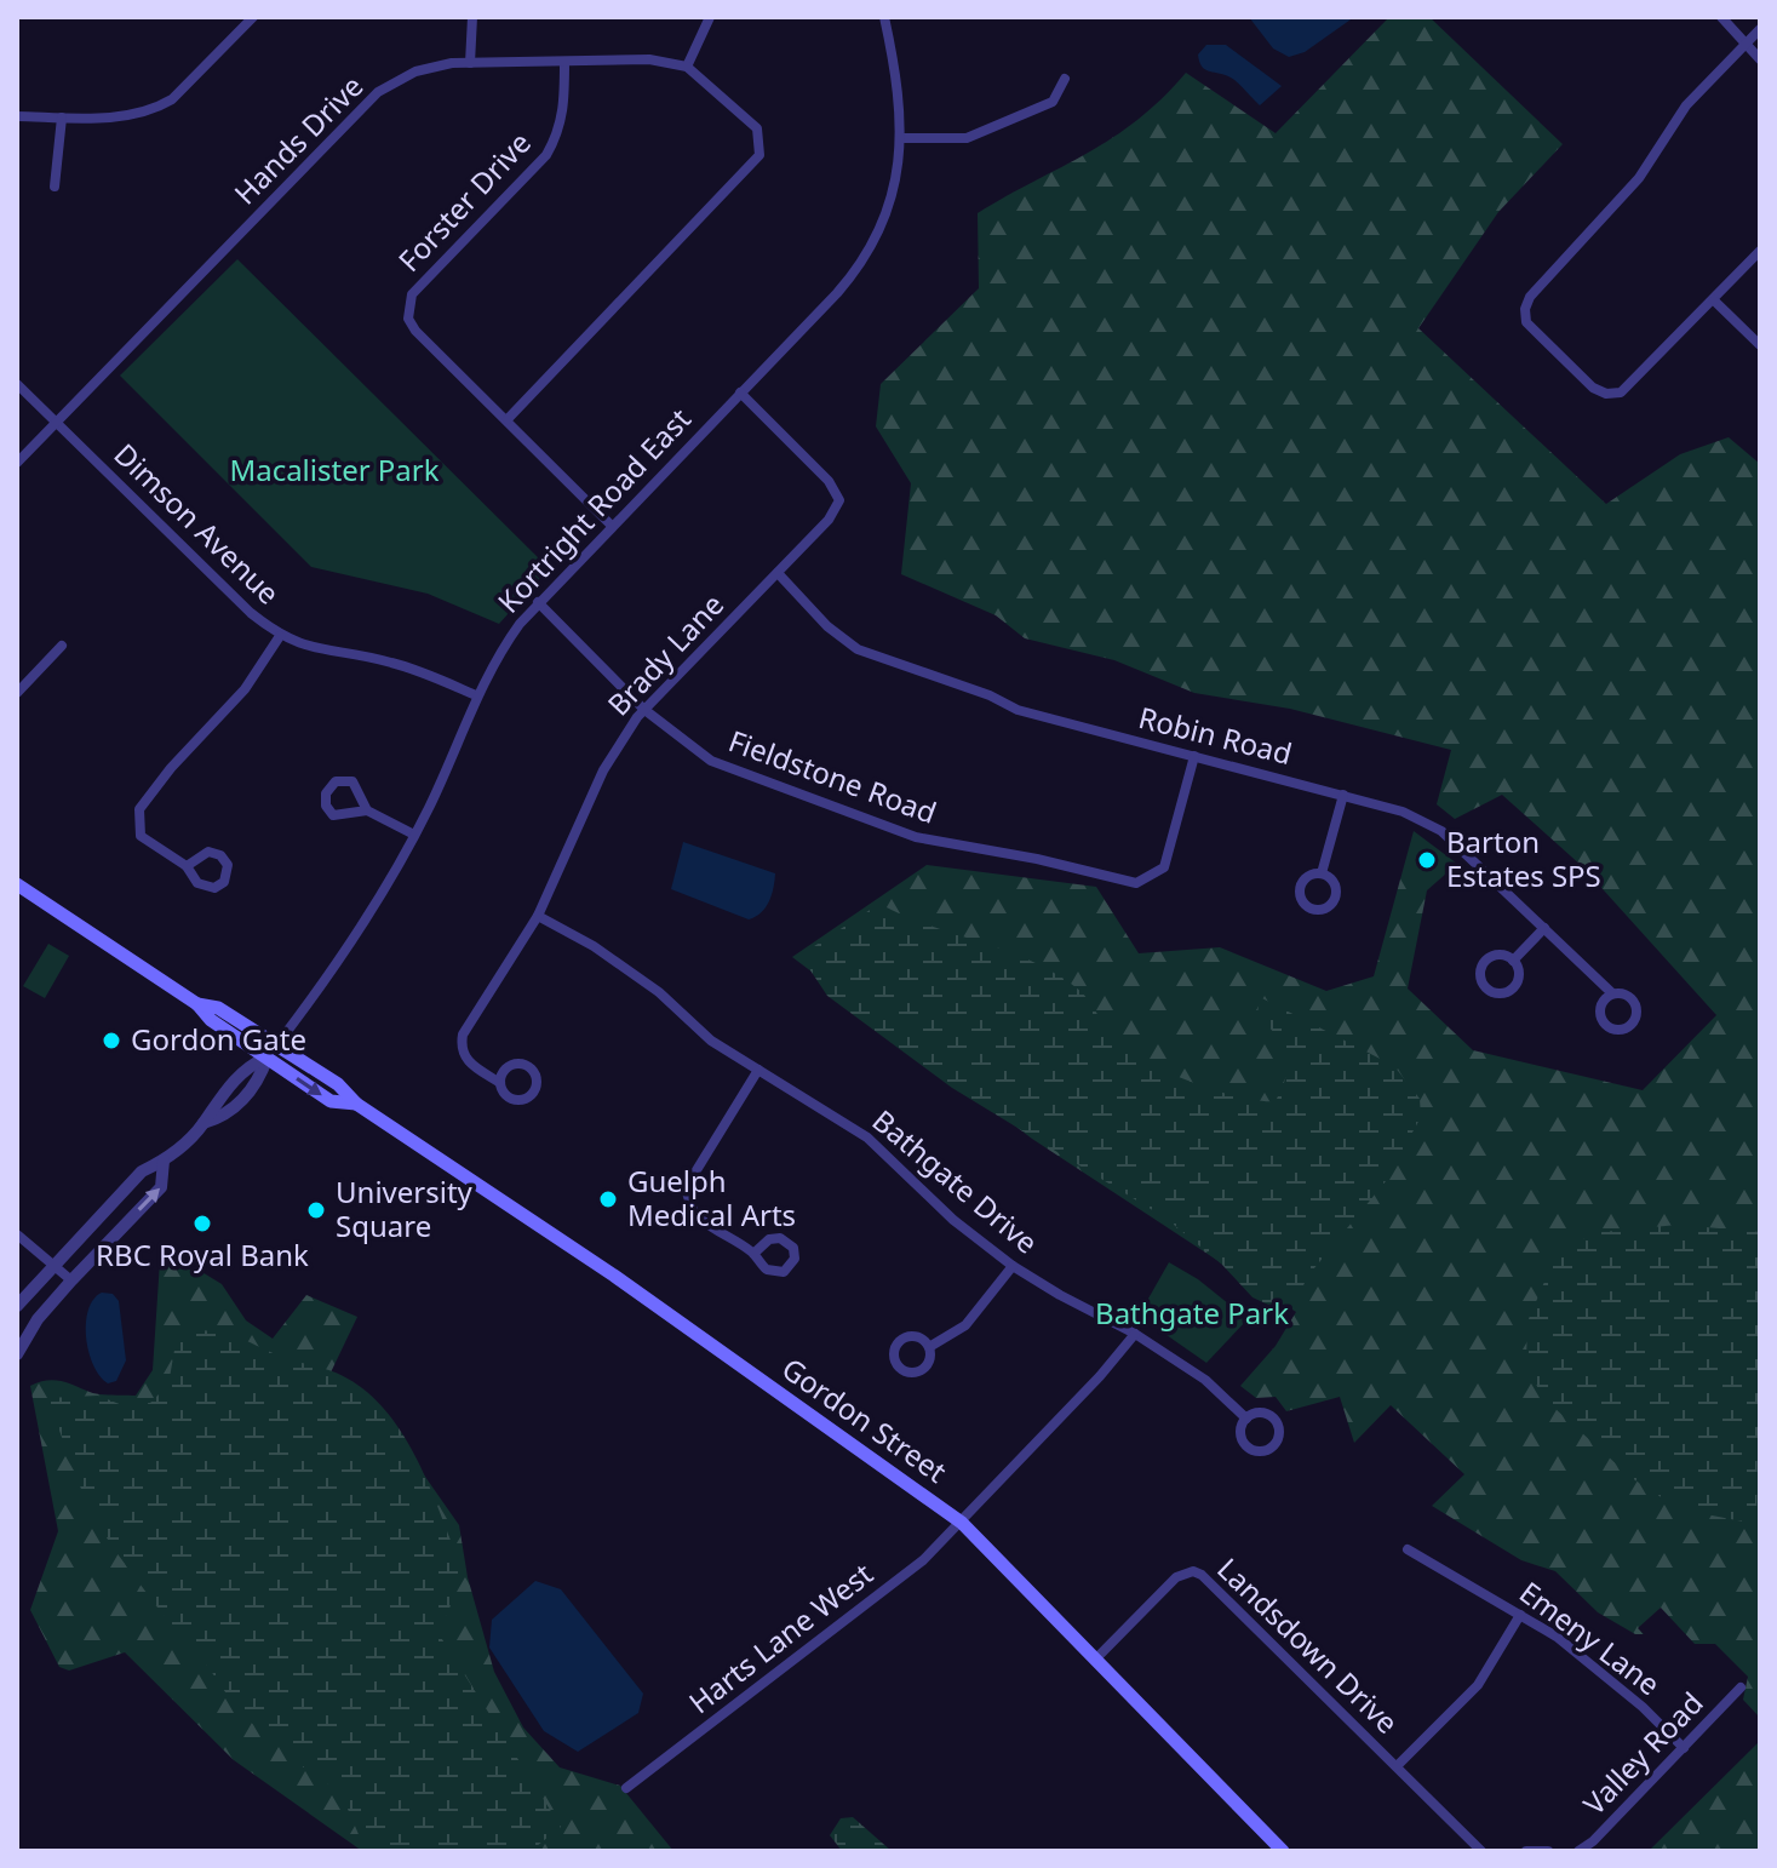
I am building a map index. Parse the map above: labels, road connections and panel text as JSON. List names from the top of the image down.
{
  "streets": {
    "main road": ["Gordon Street"],
    "street": [
      "Hands Drive",
      "Forster Drive",
      "Kortright Road East",
      "Dimson Avenue",
      "Brady Lane",
      "Robin Road",
      "Fieldstone Road",
      "Bathgate Drive",
      "Harts Lane West",
      "Emeny Lane",
      "Landsdown Drive",
      "Valley Road"
    ]
  },
  "crossings": [
    ["Hands Drive", "Forster Drive"],
    ["Hands Drive", "Dimson Avenue"],
    ["Forster Drive", "Kortright Road East"],
    ["Kortright Road East", "Dimson Avenue"],
    ["Kortright Road East", "Brady Lane"],
    ["Kortright Road East", "Fieldstone Road"],
    ["Kortright Road East", "Gordon Street"],
    ["Brady Lane", "Robin Road"],
    ["Brady Lane", "Fieldstone Road"],
    ["Brady Lane", "Bathgate Drive"],
    ["Robin Road", "Fieldstone Road"],
    ["Bathgate Drive", "Harts Lane West"],
    ["Gordon Street", "Harts Lane West"],
    ["Gordon Street", "Landsdown Drive"],
    ["Emeny Lane", "Valley Road"]
  ],
  "parks": ["Macalister Park", "Bathgate Park"],
  "places": [
    "Barton Estates SPS",
    "Gordon Gate",
    "Guelph Medical Arts",
    "University Square",
    "RBC Royal Bank"
  ]
}
